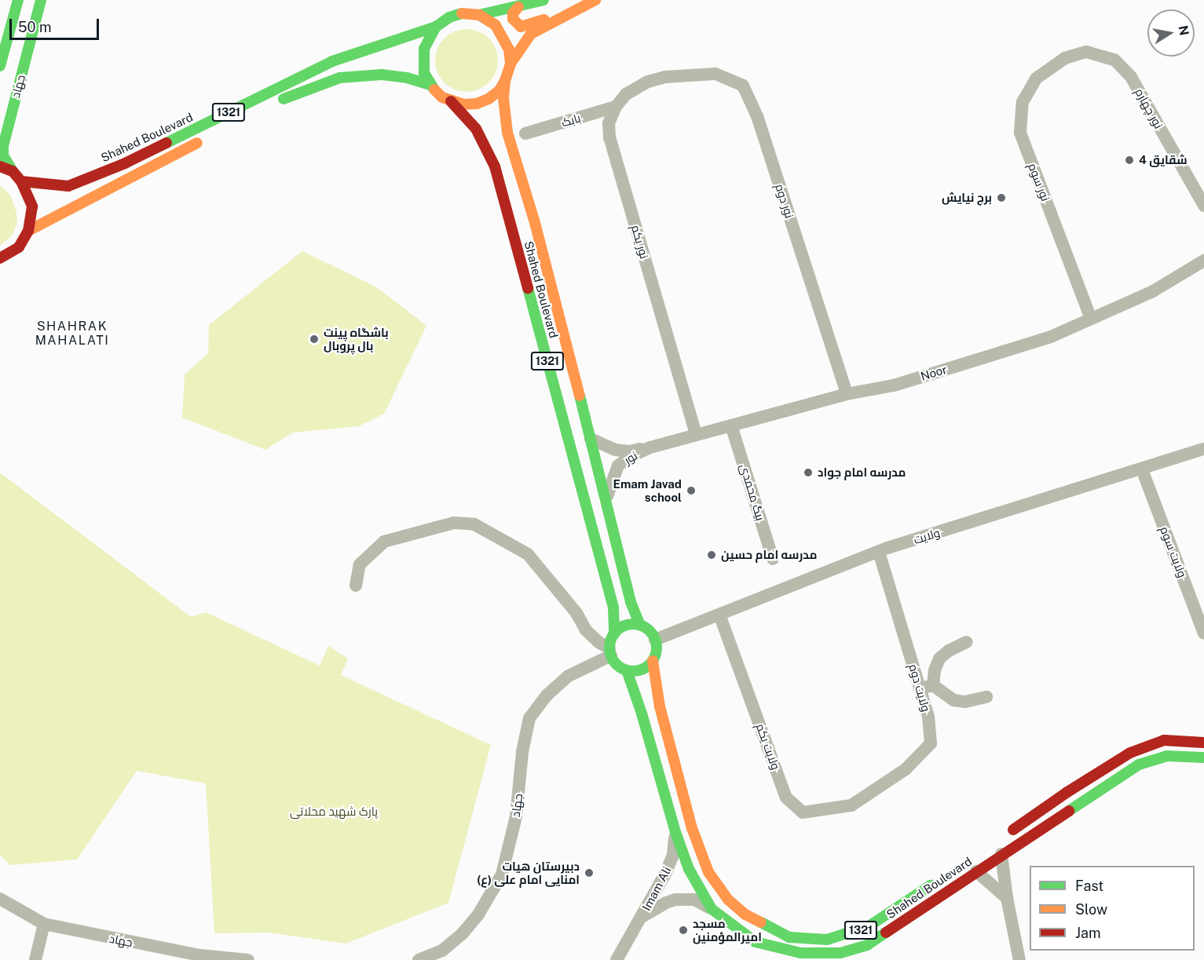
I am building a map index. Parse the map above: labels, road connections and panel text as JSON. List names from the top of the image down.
{
  "streets": {
    "main road": ["جهاد", "1321", "Shahed Boulevard"],
    "street": [
      "نور چهارم",
      "بابک",
      "نور سوم",
      "نور دوم",
      "نور یکم",
      "Noor",
      "نور",
      "بیگ محمدی",
      "ولایت",
      "ولایت سوم",
      "ولایت دوم",
      "ولایت یکم",
      "Imam Ali"
    ]
  },
  "crossings": [
    ["جهاد", "Shahed Boulevard"],
    ["جهاد", "ولایت"],
    ["نور چهارم", "نور سوم"],
    ["بابک", "نور دوم"],
    ["بابک", "نور یکم"],
    ["Shahed Boulevard", "نور"],
    ["Shahed Boulevard", "ولایت"],
    ["Shahed Boulevard", "Imam Ali"],
    ["نور سوم", "Noor"],
    ["نور دوم", "نور یکم"],
    ["نور دوم", "Noor"],
    ["نور یکم", "Noor"],
    ["Noor", "نور"],
    ["Noor", "بیگ محمدی"],
    ["ولایت", "ولایت سوم"],
    ["ولایت", "ولایت دوم"],
    ["ولایت", "ولایت یکم"],
    ["ولایت دوم", "ولایت یکم"]
  ],
  "districts": ["SHAHRAK MAHALATI"],
  "parks": ["پارک شهید محلاتی"],
  "places": [
    "شقایق 4",
    "برج نیایش",
    "باشگاه پینت بال پروبال",
    "مدرسه امام جواد",
    "Emam Javad school",
    "مدرسه امام حسین",
    "دبیرستان هیات امنایی امام علی (ع)",
    "مسجد امیرالمؤمنین"
  ],
  "legend": ["Fast", "Slow", "Jam"],
  "scale_bar": "50 m",
  "north": "right"
}
